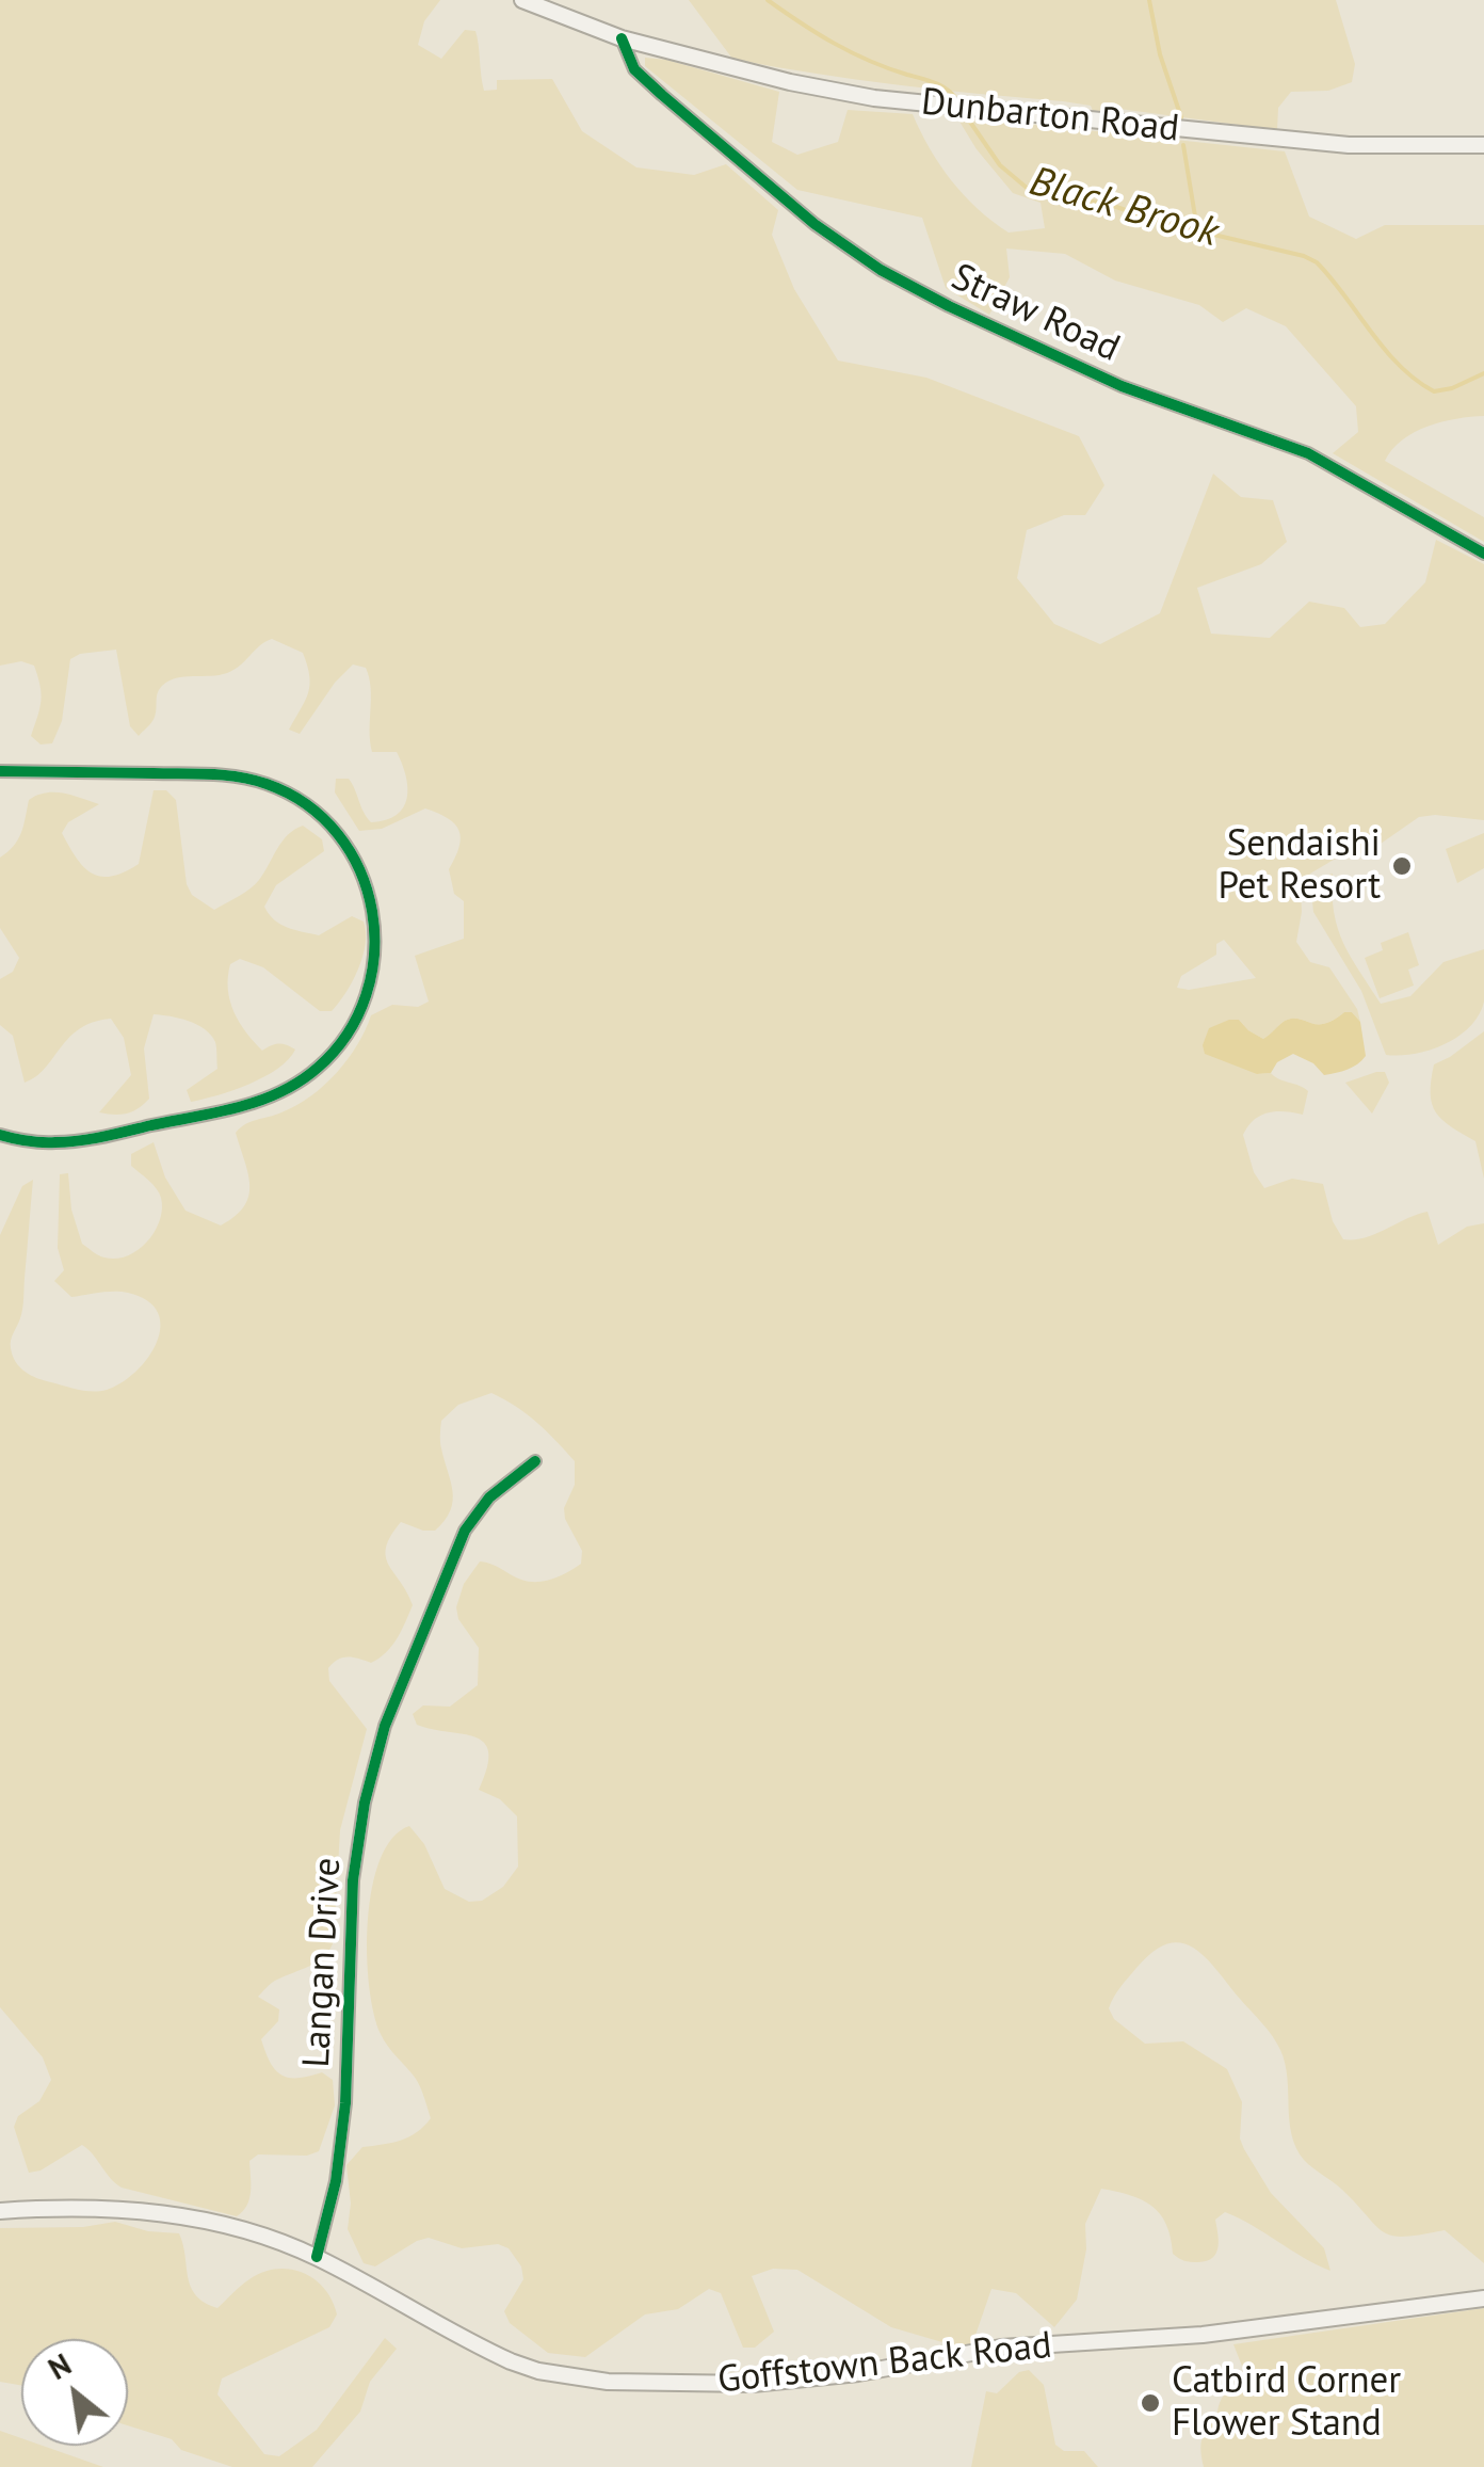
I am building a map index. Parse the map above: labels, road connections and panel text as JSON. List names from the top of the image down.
{
  "streets": {
    "main road": ["Dunbarton Road", "Goffstown Back Road"],
    "street": ["Straw Road", "Langan Drive"]
  },
  "crossings": [
    ["Dunbarton Road", "Straw Road"],
    ["Langan Drive", "Goffstown Back Road"]
  ],
  "water": ["Black Brook"],
  "places": ["Sendaishi Pet Resort", "Catbird Corner Flower Stand"],
  "north": "top left"
}
